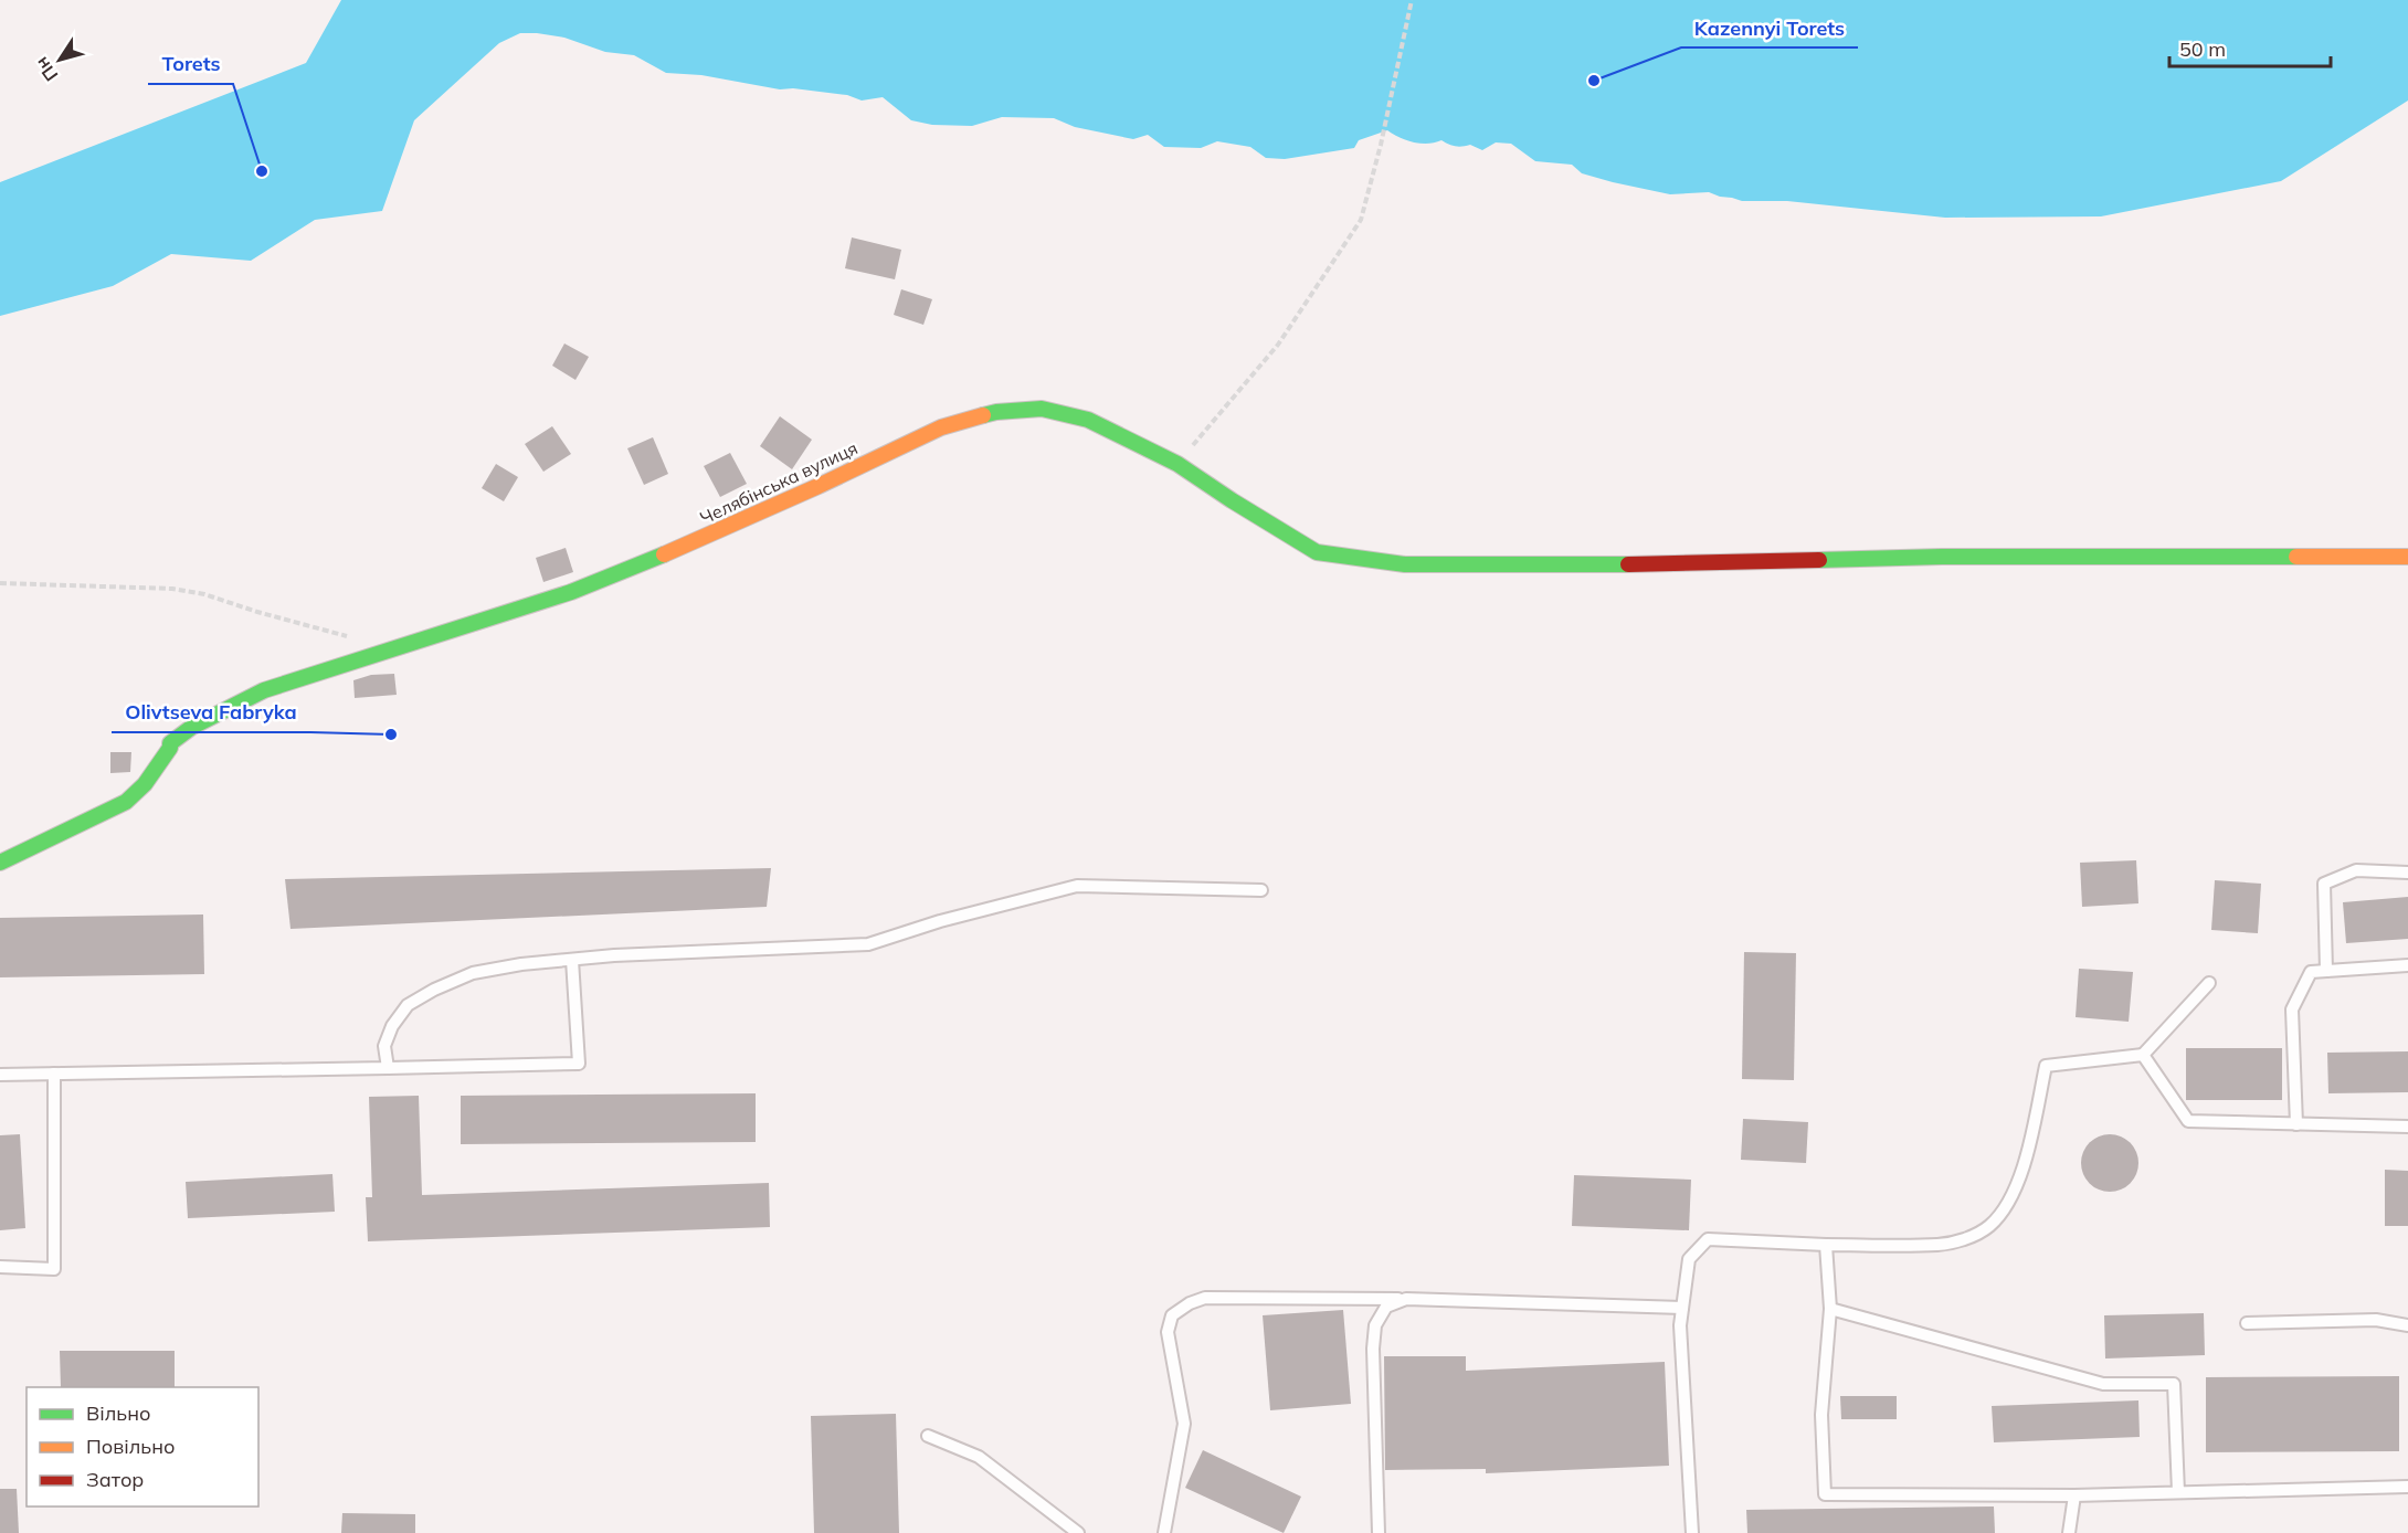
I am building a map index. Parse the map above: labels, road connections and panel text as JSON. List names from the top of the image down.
{
  "streets": {
    "street": ["Челябінська вулиця"]
  },
  "places": ["Kazennyi Torets", "Torets", "Olivtseva Fabryka"],
  "legend": ["Вільно", "Повільно", "Затор"],
  "scale_bar": "50 m",
  "north": "bottom left"
}
